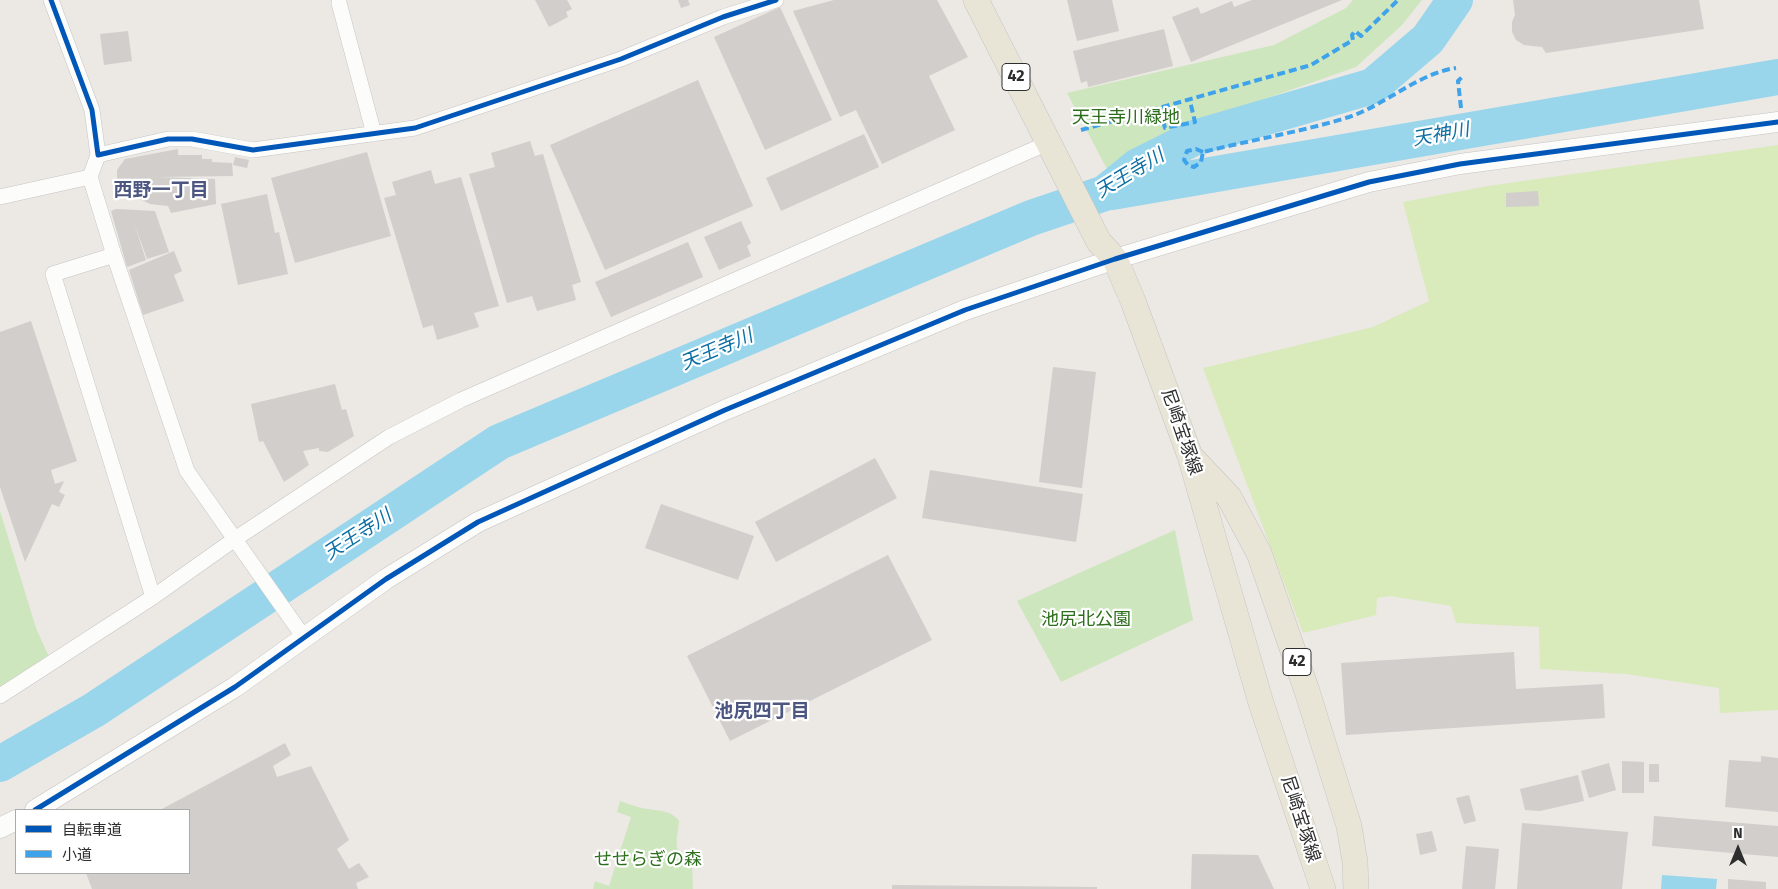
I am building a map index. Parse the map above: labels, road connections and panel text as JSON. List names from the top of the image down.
{
  "streets": {
    "main road": ["42", "尼崎宝塚線"]
  },
  "crossings": [
    ["42", "尼崎宝塚線"]
  ],
  "districts": ["西野一丁目", "池尻四丁目"],
  "water": ["天神川", "天王寺川"],
  "parks": ["天王寺川緑地", "池尻北公園", "せせらぎの森"],
  "legend": ["自転車道", "小道"],
  "north": "top"
}
